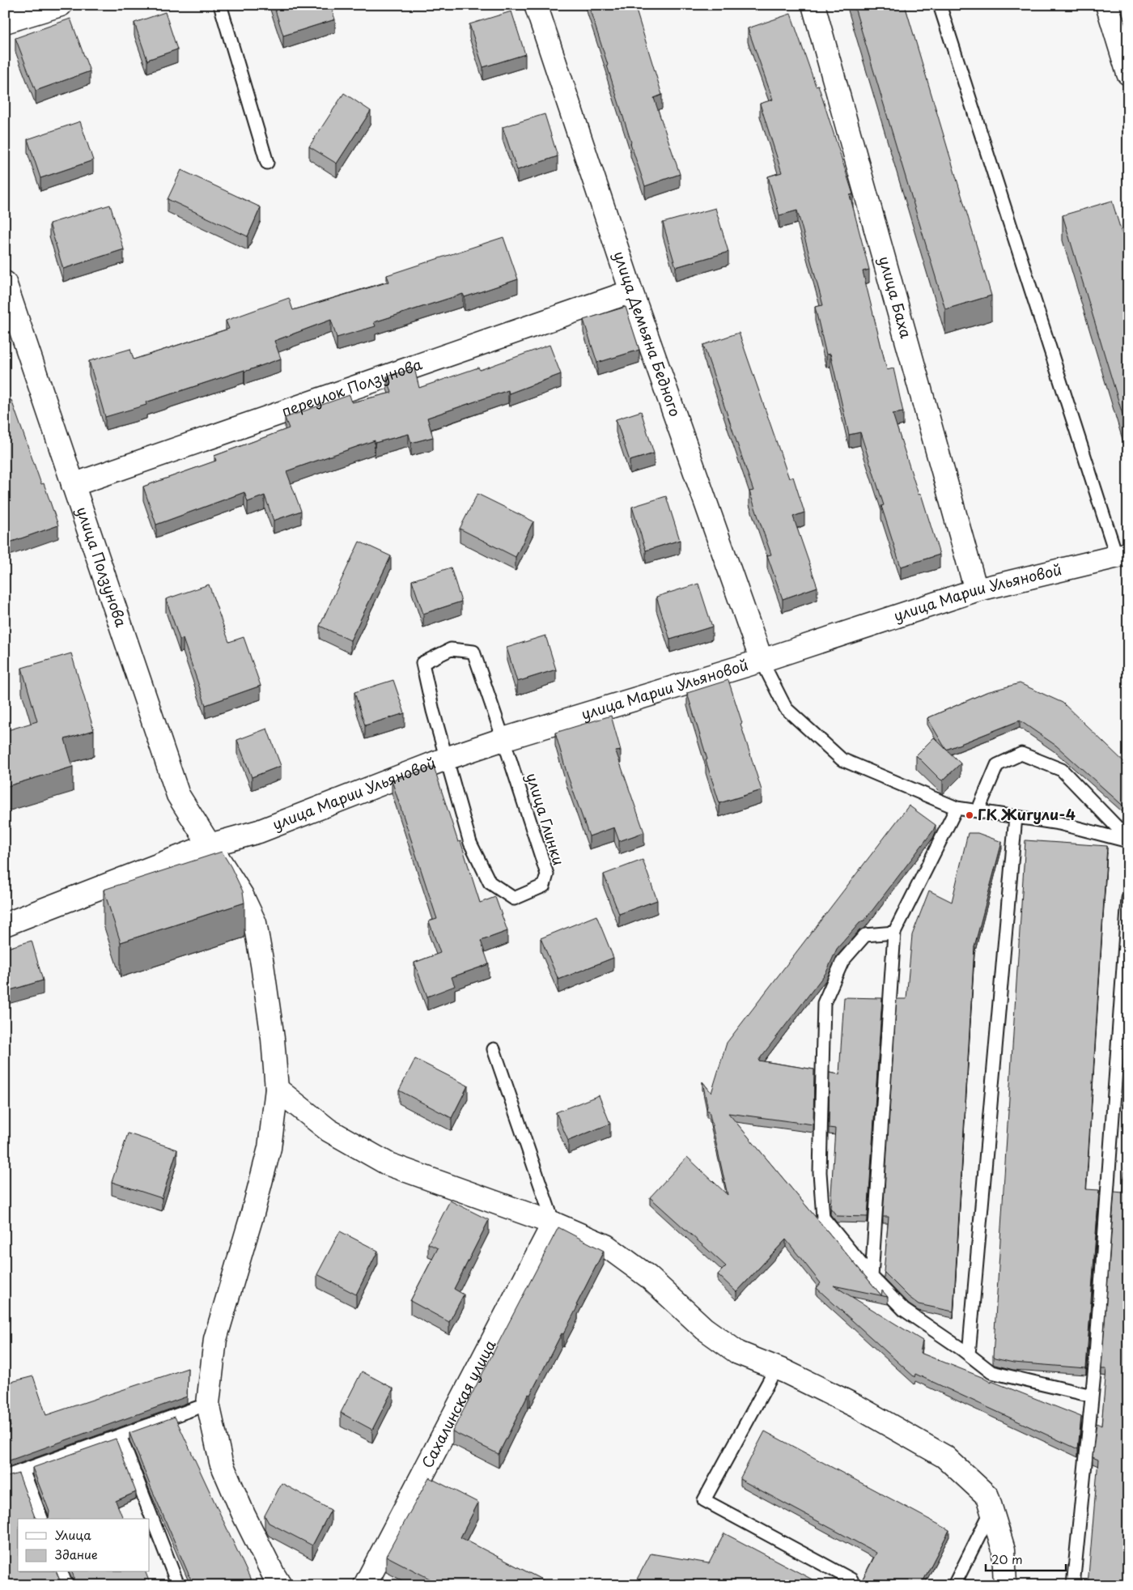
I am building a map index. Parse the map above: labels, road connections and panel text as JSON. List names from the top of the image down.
{
  "streets": {
    "street": [
      "улица Баха",
      "улица Демьяна Бедного",
      "переулок Ползунова",
      "улица Ползунова",
      "улица Марии Ульяновой",
      "Сахалинская улица"
    ],
    "lane": ["улица Глинки"]
  },
  "crossings": [
    ["улица Баха", "улица Марии Ульяновой"],
    ["улица Демьяна Бедного", "переулок Ползунова"],
    ["улица Демьяна Бедного", "улица Марии Ульяновой"],
    ["переулок Ползунова", "улица Ползунова"],
    ["улица Ползунова", "улица Марии Ульяновой"],
    ["улица Марии Ульяновой", "улица Глинки"]
  ],
  "places": ["ГК Жигули-4"],
  "legend": ["Улица", "Здание"],
  "scale_bar": "20 m"
}
